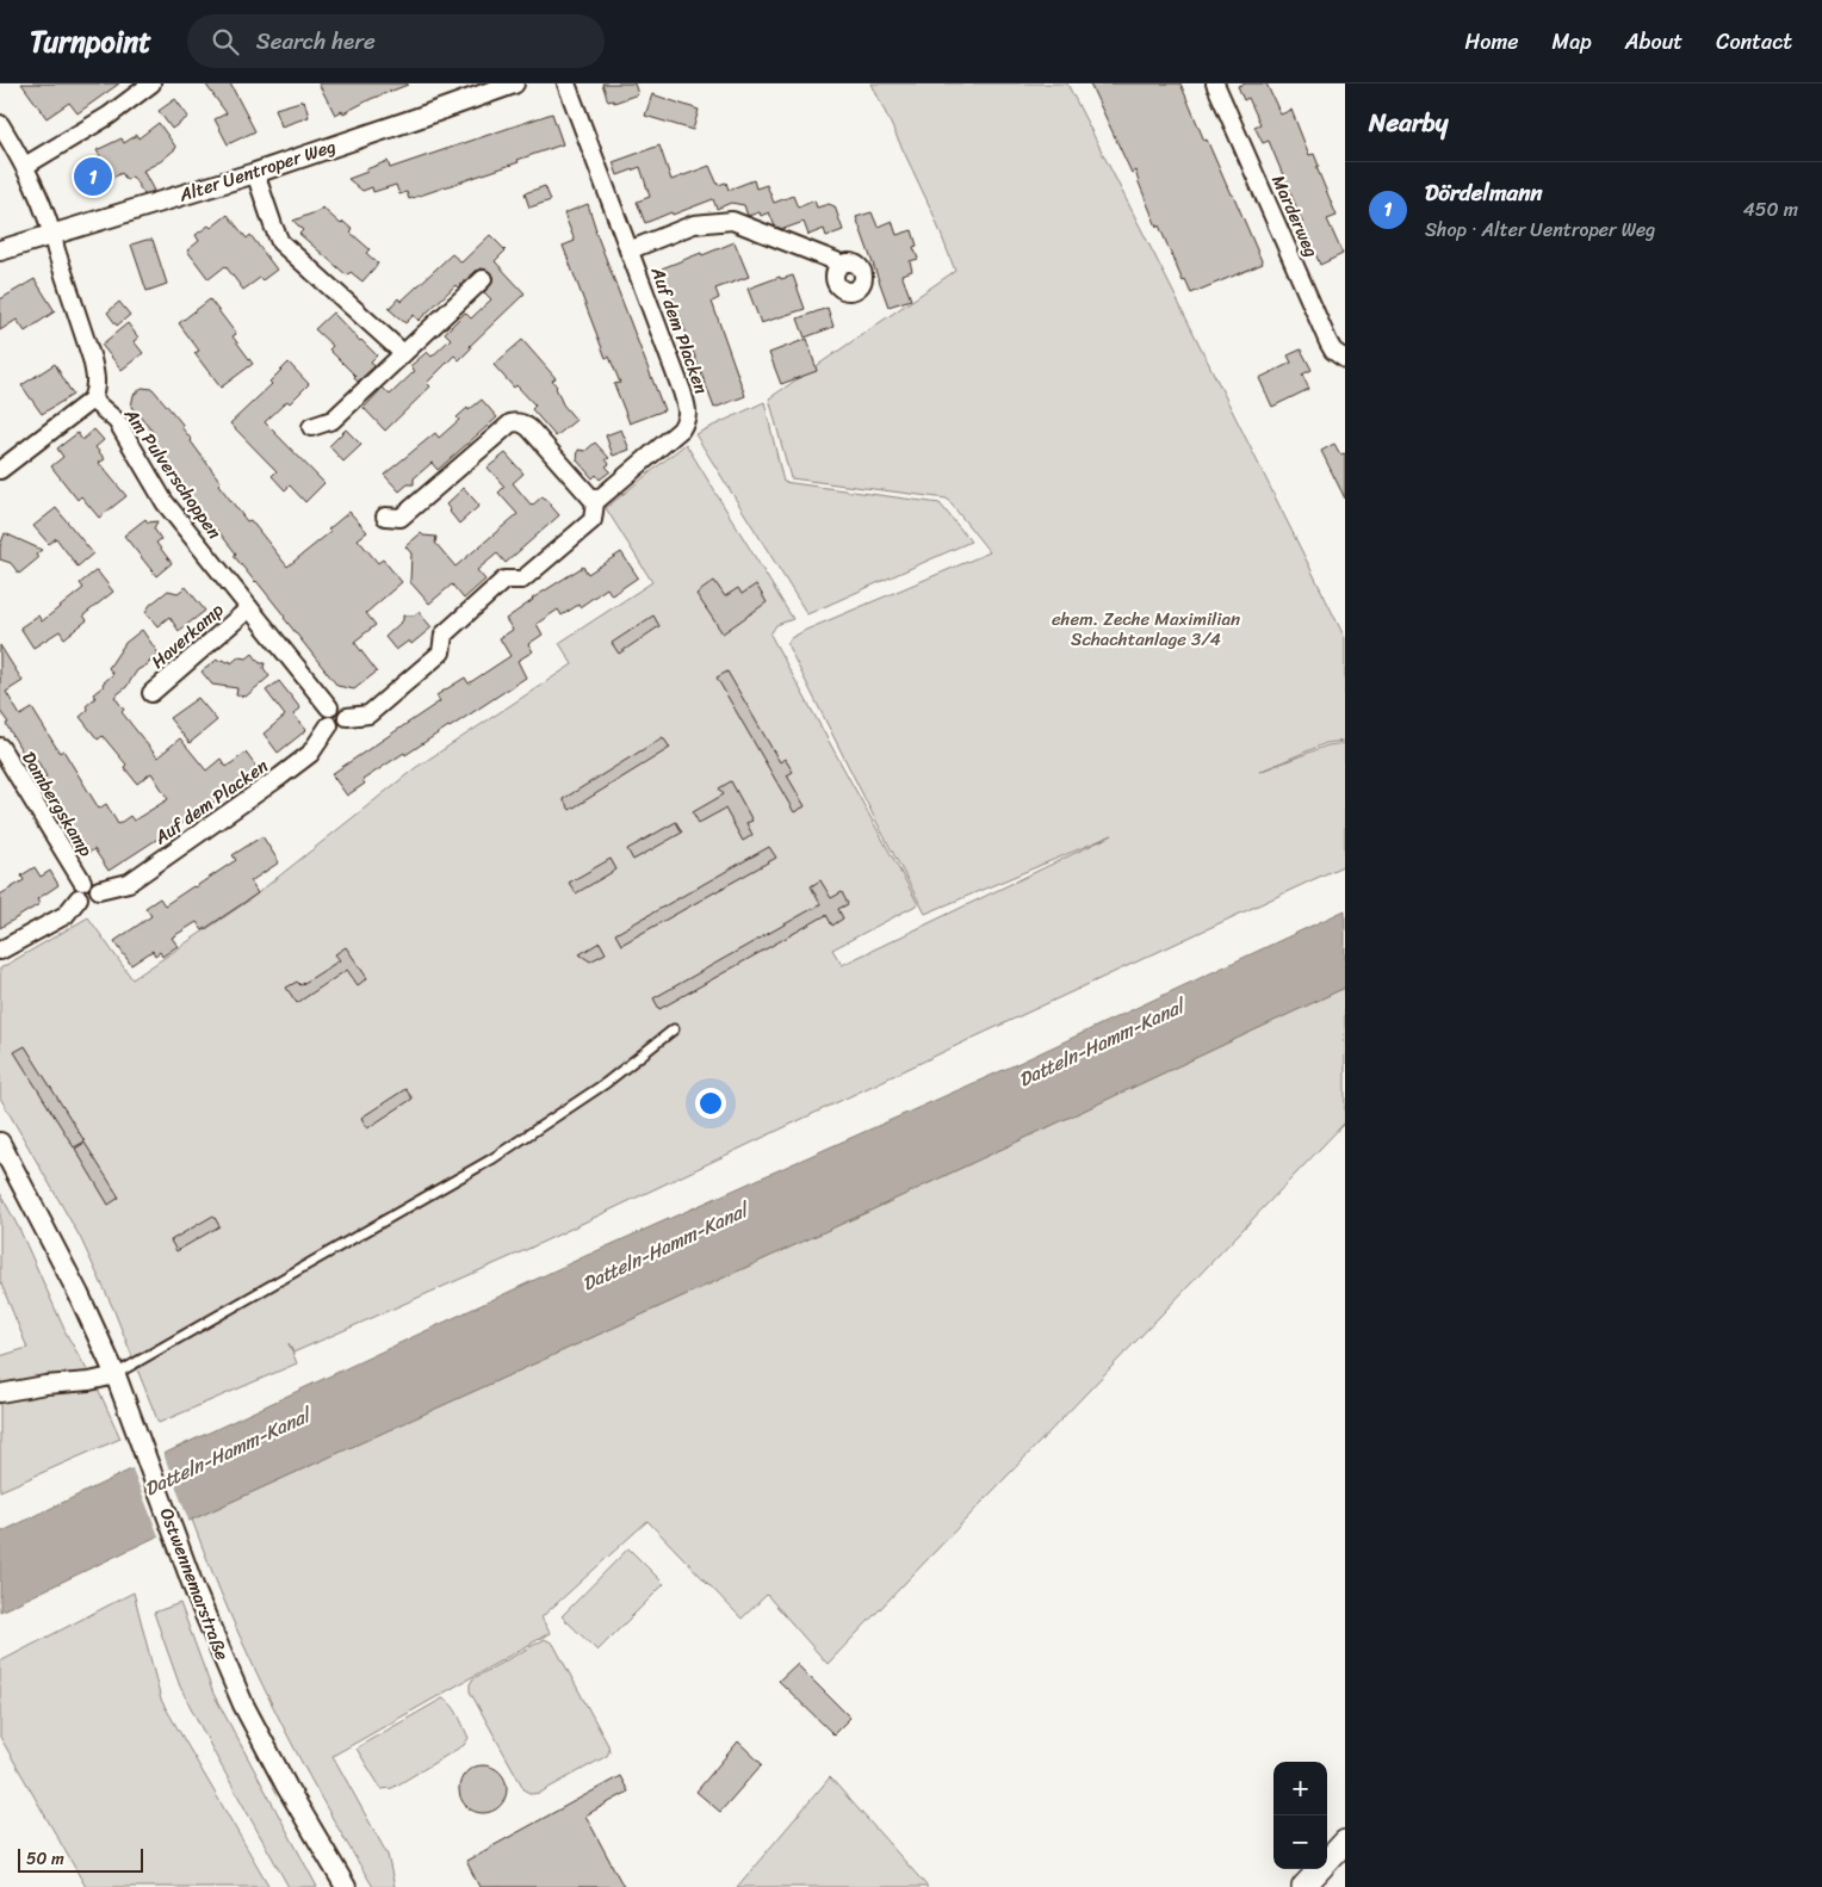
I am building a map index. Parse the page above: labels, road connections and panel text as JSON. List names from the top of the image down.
{
  "streets": {
    "street": [
      "Alter Uentroper Weg",
      "Marderweg",
      "Auf dem Placken",
      "Am Pulverschoppen",
      "Haverkamp",
      "Dambergskamp",
      "Ostwennemarstraße"
    ]
  },
  "crossings": [
    ["Auf dem Placken", "Am Pulverschoppen"],
    ["Auf dem Placken", "Dambergskamp"],
    ["Am Pulverschoppen", "Haverkamp"]
  ],
  "water": ["Datteln-Hamm-Kanal"],
  "parks": ["ehem. Zeche Maximilian Schachtanlage 3/4"],
  "scale_bar": "50 m",
  "page": {
    "header": "Turnpoint",
    "search": "Search here",
    "nav": [
      "Home",
      "Map",
      "About",
      "Contact"
    ],
    "heading": "Nearby",
    "pins": "1",
    "list": [
      {
        "mark": "1",
        "name": "Dördelmann",
        "note": "Shop · Alter Uentroper Weg",
        "value": "450 m"
      }
    ],
    "map_buttons": ["+", "−"],
    "scale": "50 m"
  }
}
